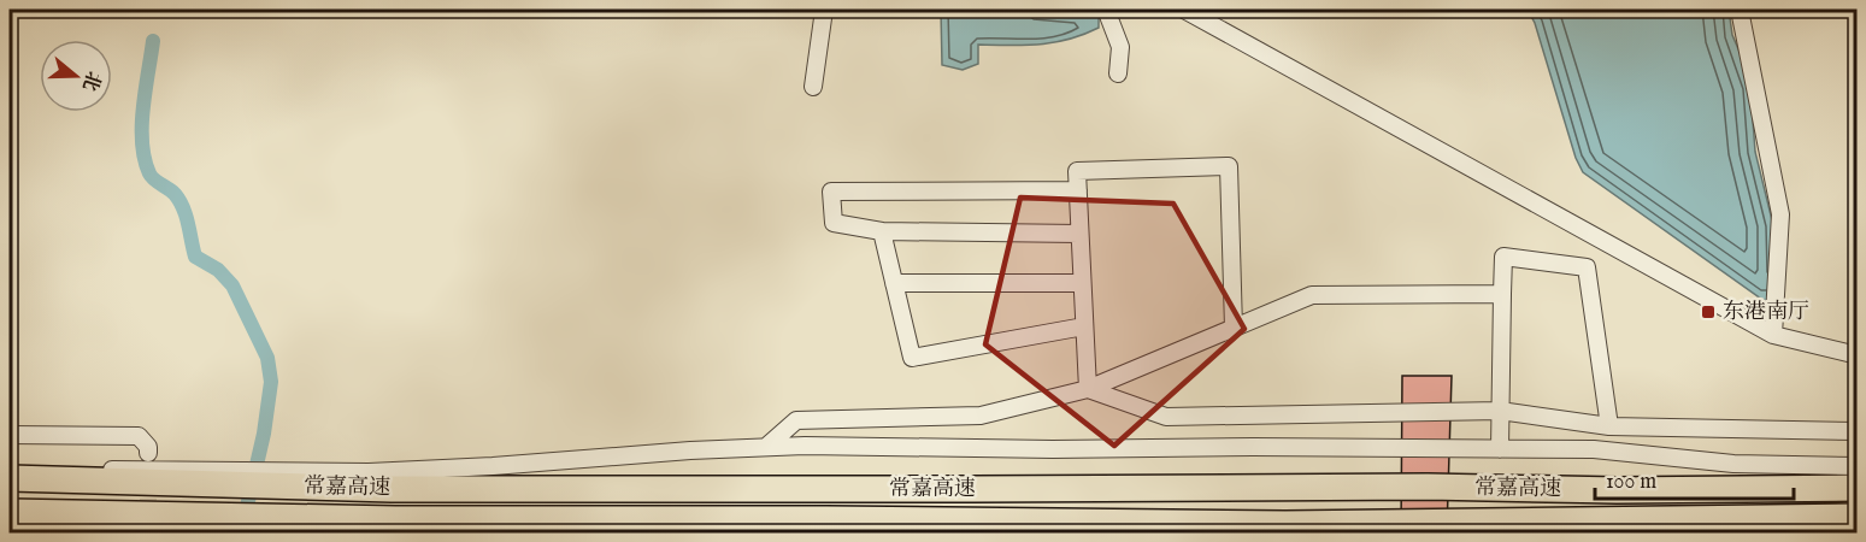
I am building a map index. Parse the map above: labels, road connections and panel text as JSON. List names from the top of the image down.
{
  "streets": {
    "highway": ["常嘉高速"]
  },
  "places": {
    "transit": ["东港南厅"]
  },
  "scale_bar": "100 m",
  "north": "right"
}
